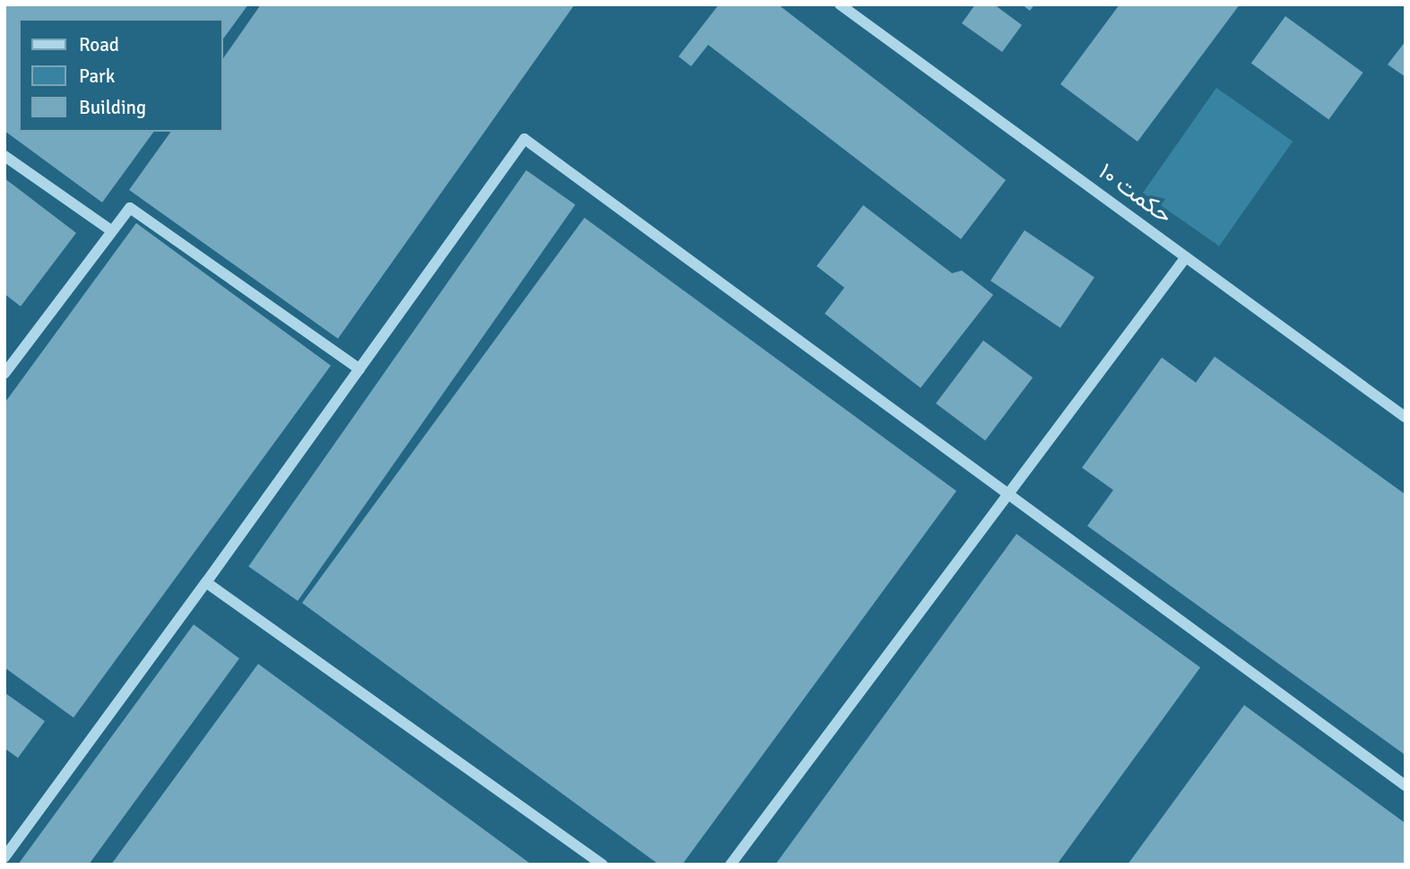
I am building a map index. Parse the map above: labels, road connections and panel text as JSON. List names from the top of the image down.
{
  "streets": {
    "street": ["حکمت ۱۰"]
  },
  "legend": ["Road", "Park", "Building"]
}
